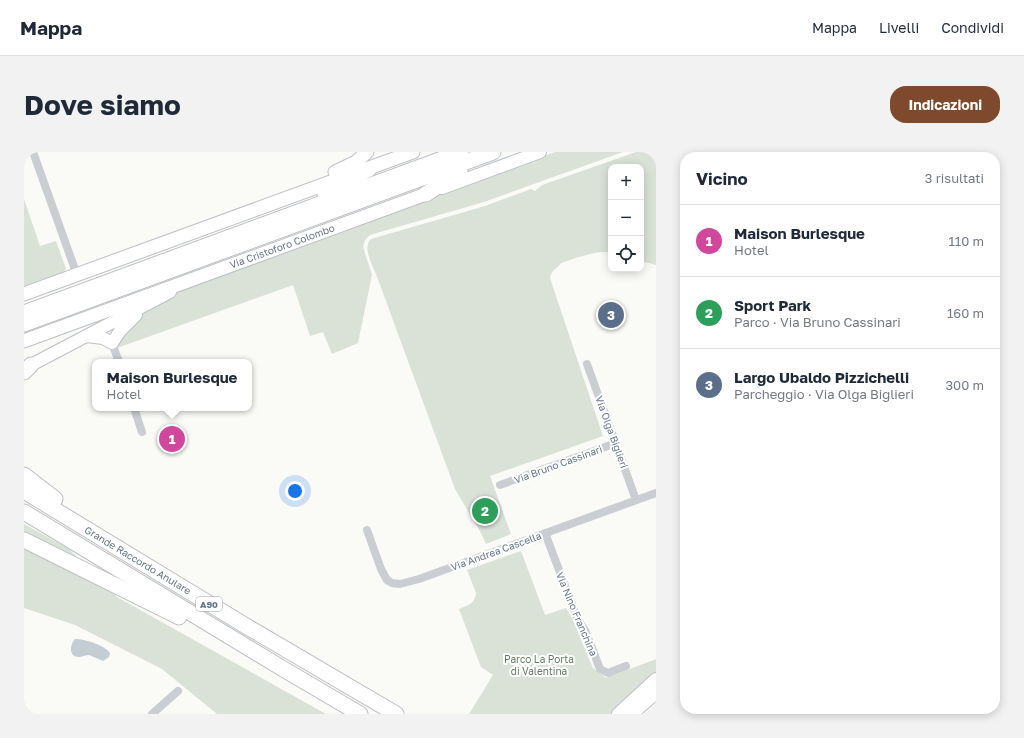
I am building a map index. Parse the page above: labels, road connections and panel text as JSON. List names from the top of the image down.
{
  "streets": {
    "highway": ["Via Cristoforo Colombo", "Grande Raccordo Anulare", "A90"],
    "street": [
      "Via Olga Biglieri",
      "Via Bruno Cassinari",
      "Via Andrea Cascella",
      "Via Nino Franchina"
    ]
  },
  "crossings": [
    ["Via Olga Biglieri", "Via Bruno Cassinari"],
    ["Via Olga Biglieri", "Via Andrea Cascella"],
    ["Via Andrea Cascella", "Via Nino Franchina"]
  ],
  "parks": ["Parco La Porta di Valentina"],
  "page": {
    "header": "Mappa",
    "nav": ["Mappa", "Livelli", "Condividi"],
    "buttons": "Indicazioni",
    "title": "Dove siamo",
    "heading": ["Vicino", "3 risultati"],
    "map_buttons": ["+", "−"],
    "list": [
      {
        "mark": "1",
        "name": "Maison Burlesque",
        "note": "Hotel",
        "value": "110 m"
      },
      {
        "mark": "2",
        "name": "Sport Park",
        "note": "Parco · Via Bruno Cassinari",
        "value": "160 m"
      },
      {
        "mark": "3",
        "name": "Largo Ubaldo Pizzichelli",
        "note": "Parcheggio · Via Olga Biglieri",
        "value": "300 m"
      }
    ],
    "pins": ["3", "1", "2"],
    "popup": ["Maison Burlesque", "Hotel"]
  }
}
